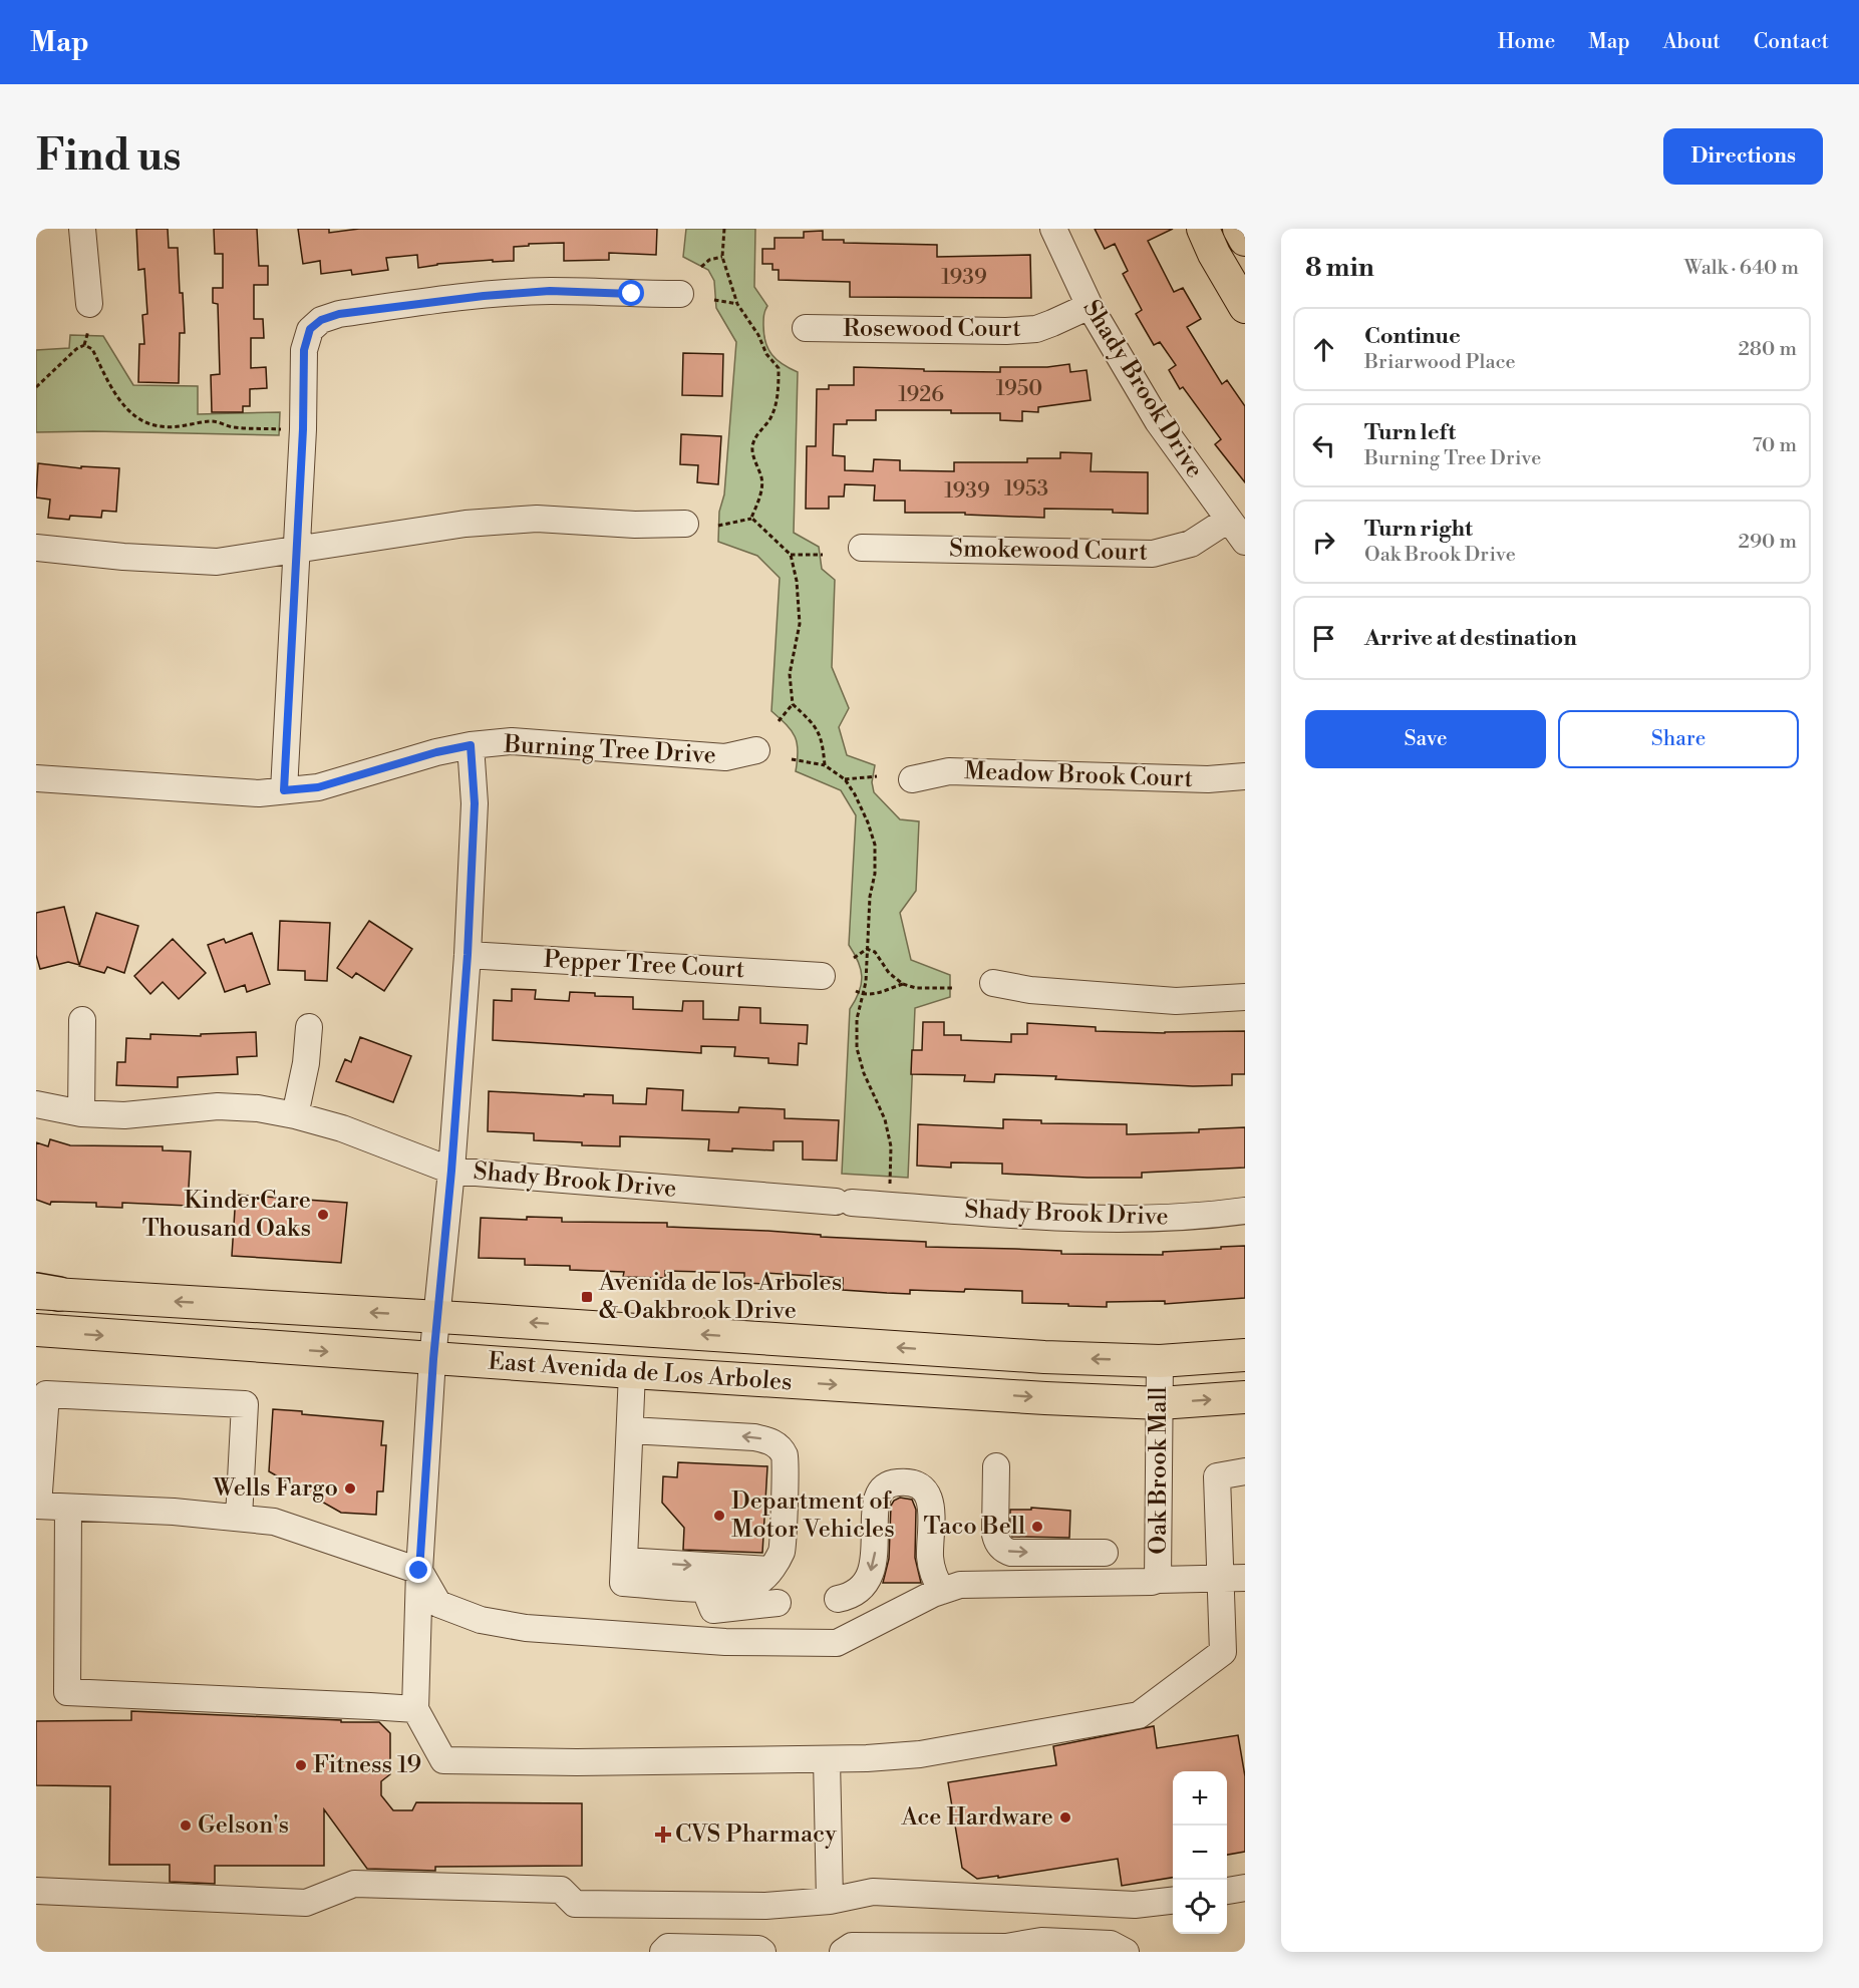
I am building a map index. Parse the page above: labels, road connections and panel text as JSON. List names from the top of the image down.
{
  "streets": {
    "main road": ["East Avenida de Los Arboles"],
    "street": [
      "Rosewood Court",
      "Shady Brook Drive",
      "Smokewood Court",
      "Burning Tree Drive",
      "Meadow Brook Court",
      "Pepper Tree Court",
      "Oak Brook Mall"
    ]
  },
  "crossings": [
    ["Rosewood Court", "Shady Brook Drive"],
    ["Shady Brook Drive", "Smokewood Court"],
    ["East Avenida de Los Arboles", "Oak Brook Mall"]
  ],
  "places": {
    "other": [
      "KinderCare Thousand Oaks",
      "Wells Fargo",
      "Department of Motor Vehicles",
      "Taco Bell",
      "Fitness 19",
      "Ace Hardware",
      "Gelson's"
    ],
    "transit": ["Avenida de los Arboles & Oakbrook Drive"],
    "health": ["CVS Pharmacy"]
  },
  "house_numbers": [
    "1939",
    "1950",
    "1926",
    "1953",
    "1939"
  ],
  "page": {
    "header": "Map",
    "nav": [
      "Home",
      "Map",
      "About",
      "Contact"
    ],
    "buttons": [
      "Directions",
      ["Save", "Share"]
    ],
    "title": "Find us",
    "heading": ["8 min", "Walk · 640 m"],
    "list": [
      ["Continue", "Briarwood Place", "280 m"],
      ["Turn left", "Burning Tree Drive", "70 m"],
      ["Turn right", "Oak Brook Drive", "290 m"],
      "Arrive at destination"
    ],
    "map_buttons": ["+", "−"]
  }
}
